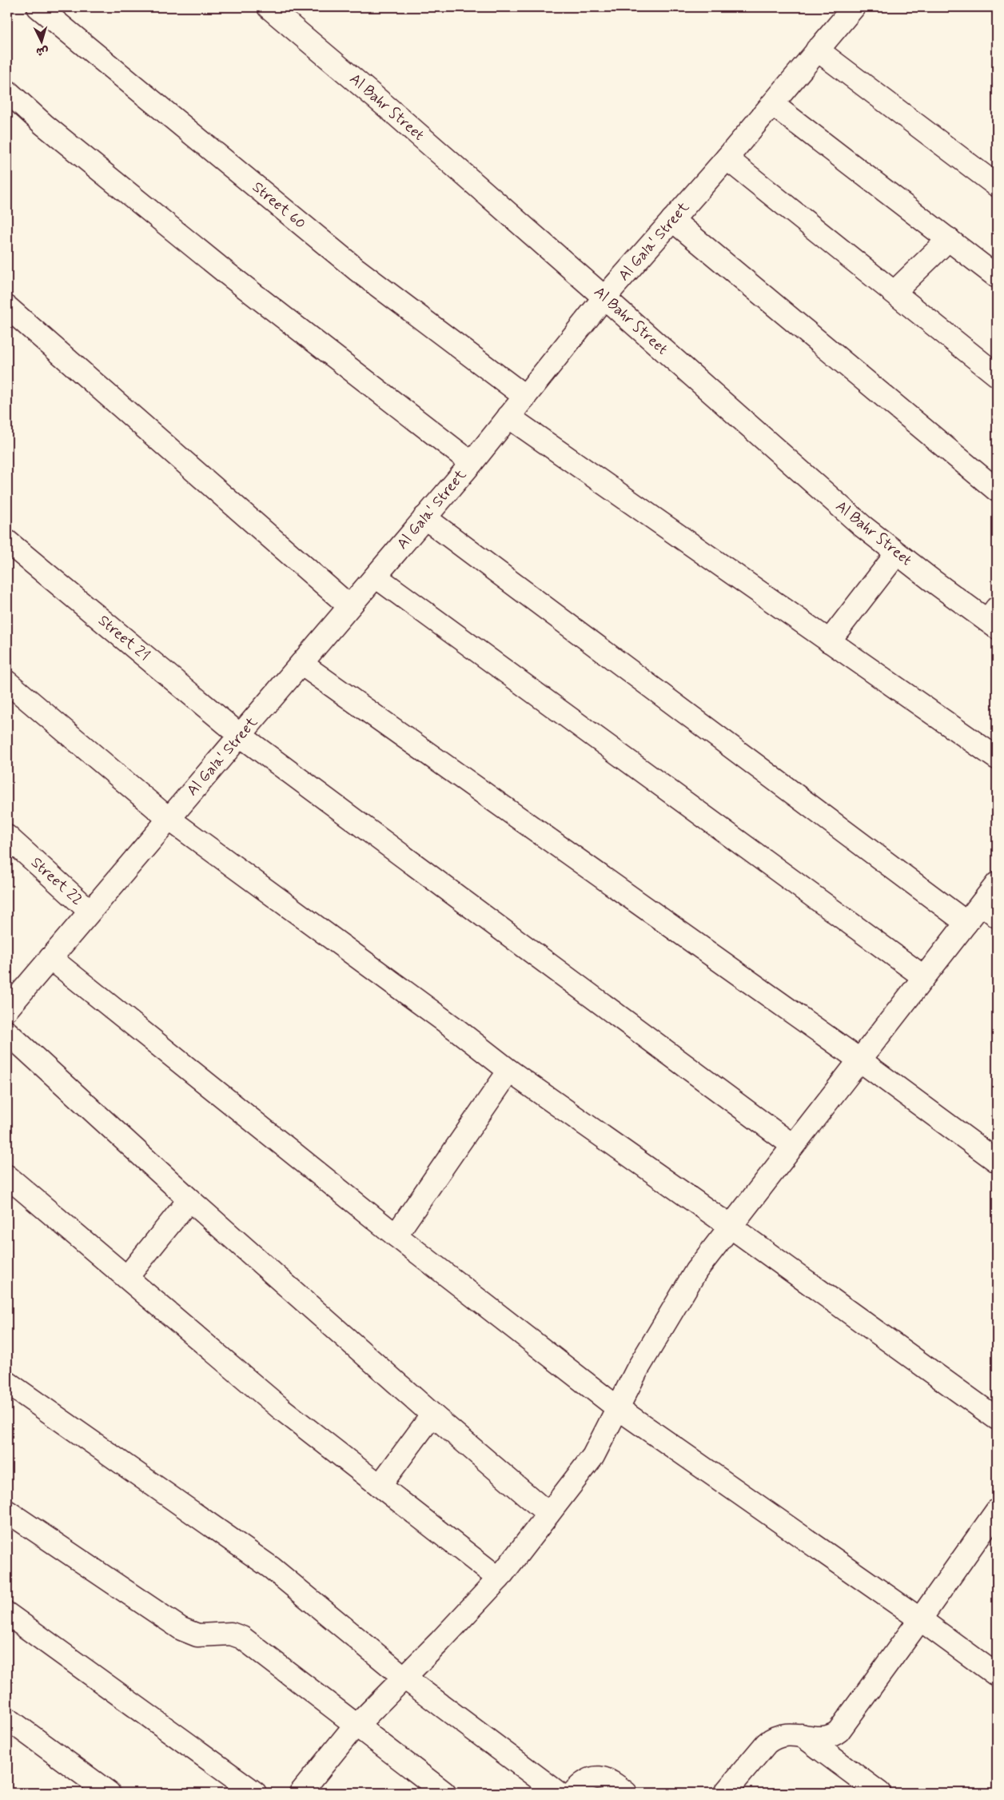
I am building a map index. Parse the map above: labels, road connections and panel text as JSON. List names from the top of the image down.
{
  "streets": {
    "street": [
      "Al Bahr Street",
      "Street 60",
      "Al Gala' Street",
      "Street 21",
      "Street 22"
    ]
  },
  "crossings": [
    ["Al Bahr Street", "Al Gala' Street"],
    ["Street 60", "Al Gala' Street"],
    ["Al Gala' Street", "Street 21"],
    ["Al Gala' Street", "Street 22"]
  ],
  "north": "bottom"
}
